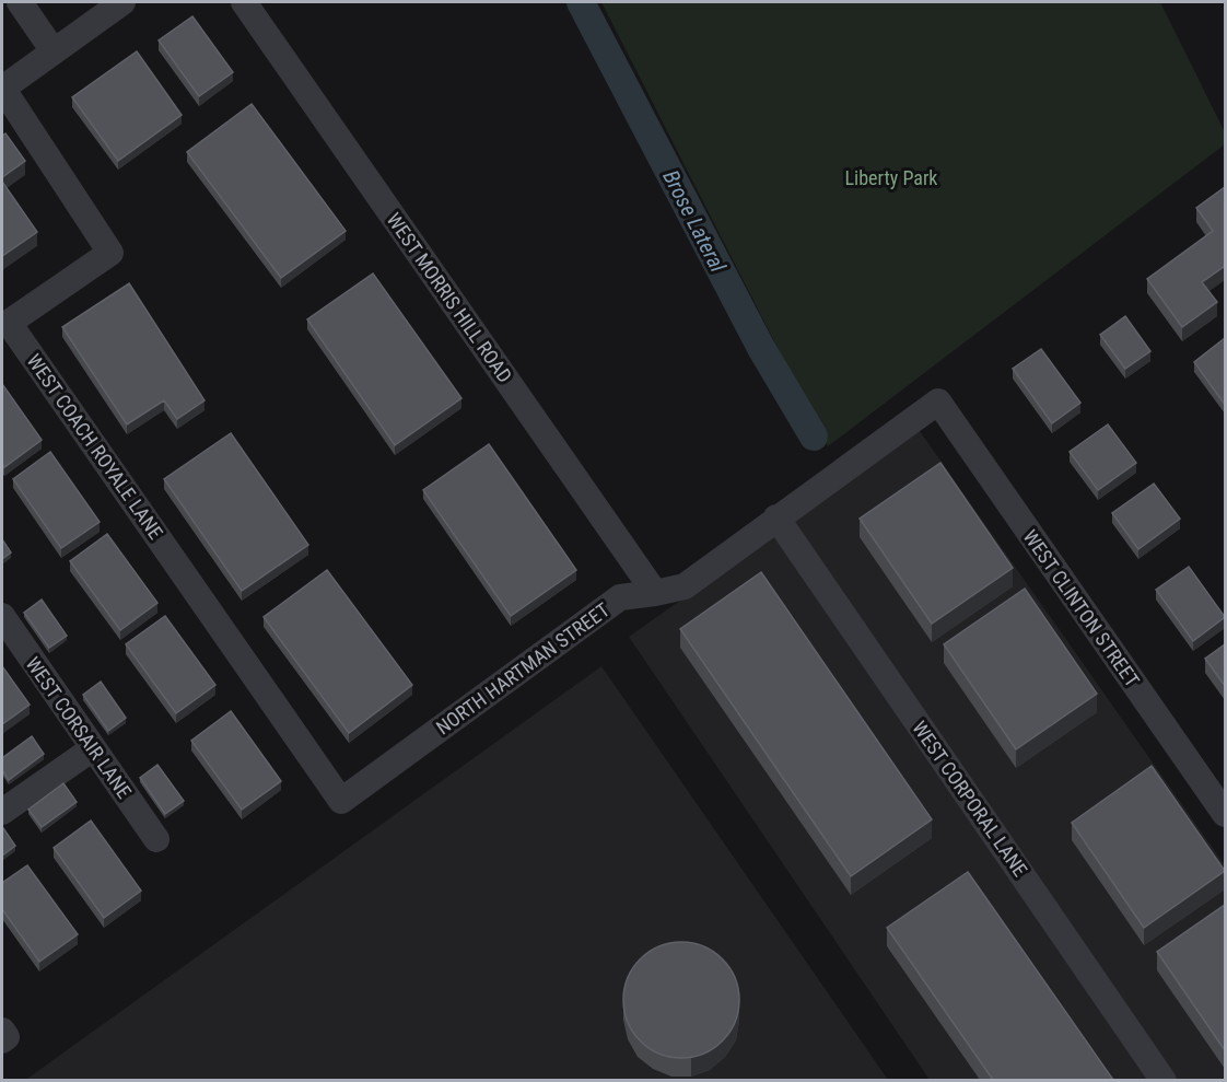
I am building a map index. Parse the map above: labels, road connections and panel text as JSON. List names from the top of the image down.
{
  "streets": {
    "street": [
      "WEST MORRIS HILL ROAD",
      "WEST COACH ROYALE LANE",
      "WEST CLINTON STREET",
      "NORTH HARTMAN STREET",
      "WEST CORSAIR LANE",
      "WEST CORPORAL LANE"
    ]
  },
  "crossings": [
    ["WEST MORRIS HILL ROAD", "NORTH HARTMAN STREET"],
    ["WEST COACH ROYALE LANE", "NORTH HARTMAN STREET"],
    ["WEST CLINTON STREET", "NORTH HARTMAN STREET"],
    ["NORTH HARTMAN STREET", "WEST CORPORAL LANE"]
  ],
  "water": ["Brose Lateral"],
  "parks": ["Liberty Park"]
}
